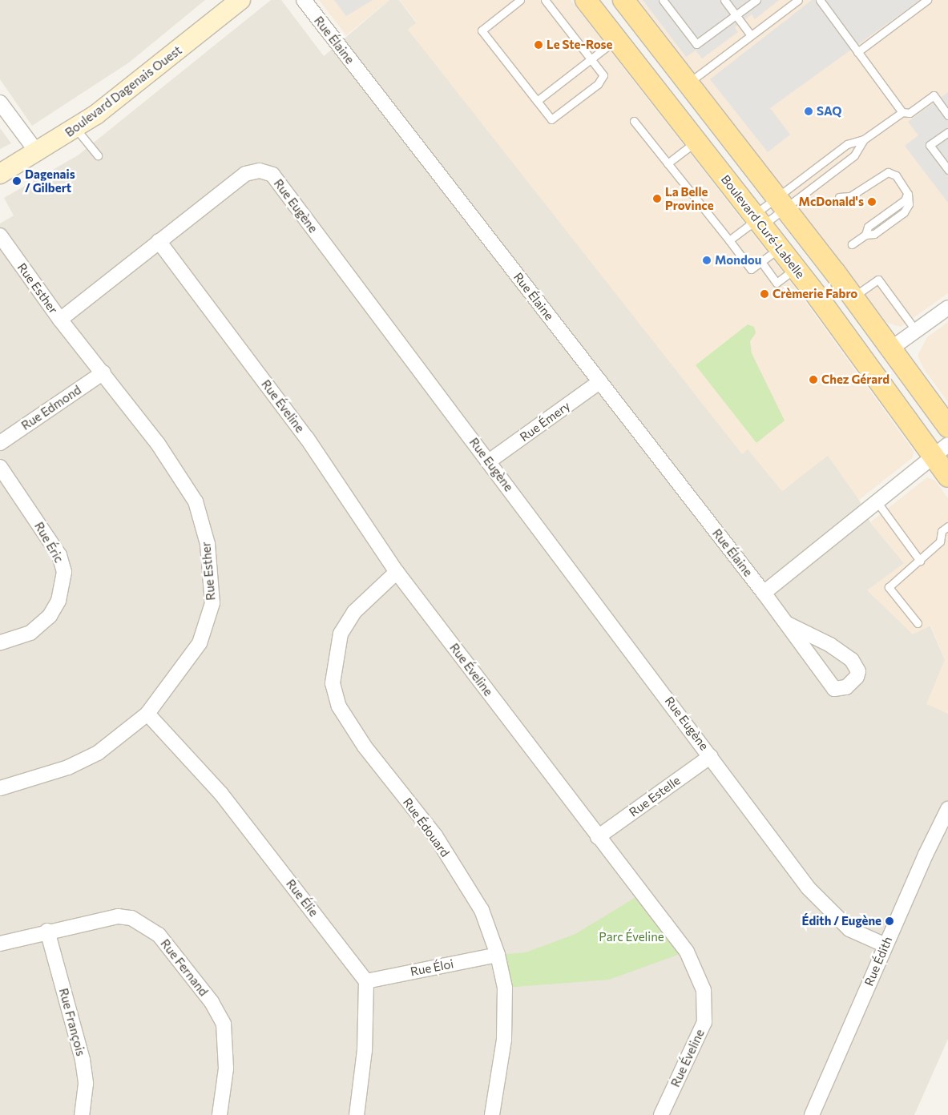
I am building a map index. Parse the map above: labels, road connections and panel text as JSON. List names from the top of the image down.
{
  "streets": {
    "main road": ["Boulevard Dagenais Ouest", "Boulevard Curé-Labelle"],
    "street": [
      "Rue Élaine",
      "Rue Eugène",
      "Rue Esther",
      "Rue Éveline",
      "Rue Edmond",
      "Rue Émery",
      "Rue Éric",
      "Rue Estelle",
      "Rue Édouard",
      "Rue Élie",
      "Rue Édith",
      "Rue Fernand",
      "Rue Éloi",
      "Rue François"
    ]
  },
  "crossings": [
    ["Rue Élaine", "Rue Émery"],
    ["Rue Eugène", "Rue Esther"],
    ["Rue Eugène", "Rue Éveline"],
    ["Rue Eugène", "Rue Émery"],
    ["Rue Eugène", "Rue Estelle"],
    ["Rue Eugène", "Rue Édith"],
    ["Rue Esther", "Rue Edmond"],
    ["Rue Esther", "Rue Élie"],
    ["Rue Éveline", "Rue Estelle"],
    ["Rue Éveline", "Rue Édouard"],
    ["Rue Édouard", "Rue Éloi"],
    ["Rue Élie", "Rue Éloi"],
    ["Rue Fernand", "Rue François"]
  ],
  "parks": ["Parc Éveline"],
  "places": [
    "Le Ste-Rose",
    "SAQ",
    "Dagenais / Gilbert",
    "La Belle Province",
    "McDonald's",
    "Mondou",
    "Crèmerie Fabro",
    "Chez Gérard",
    "Édith / Eugène"
  ]
}
